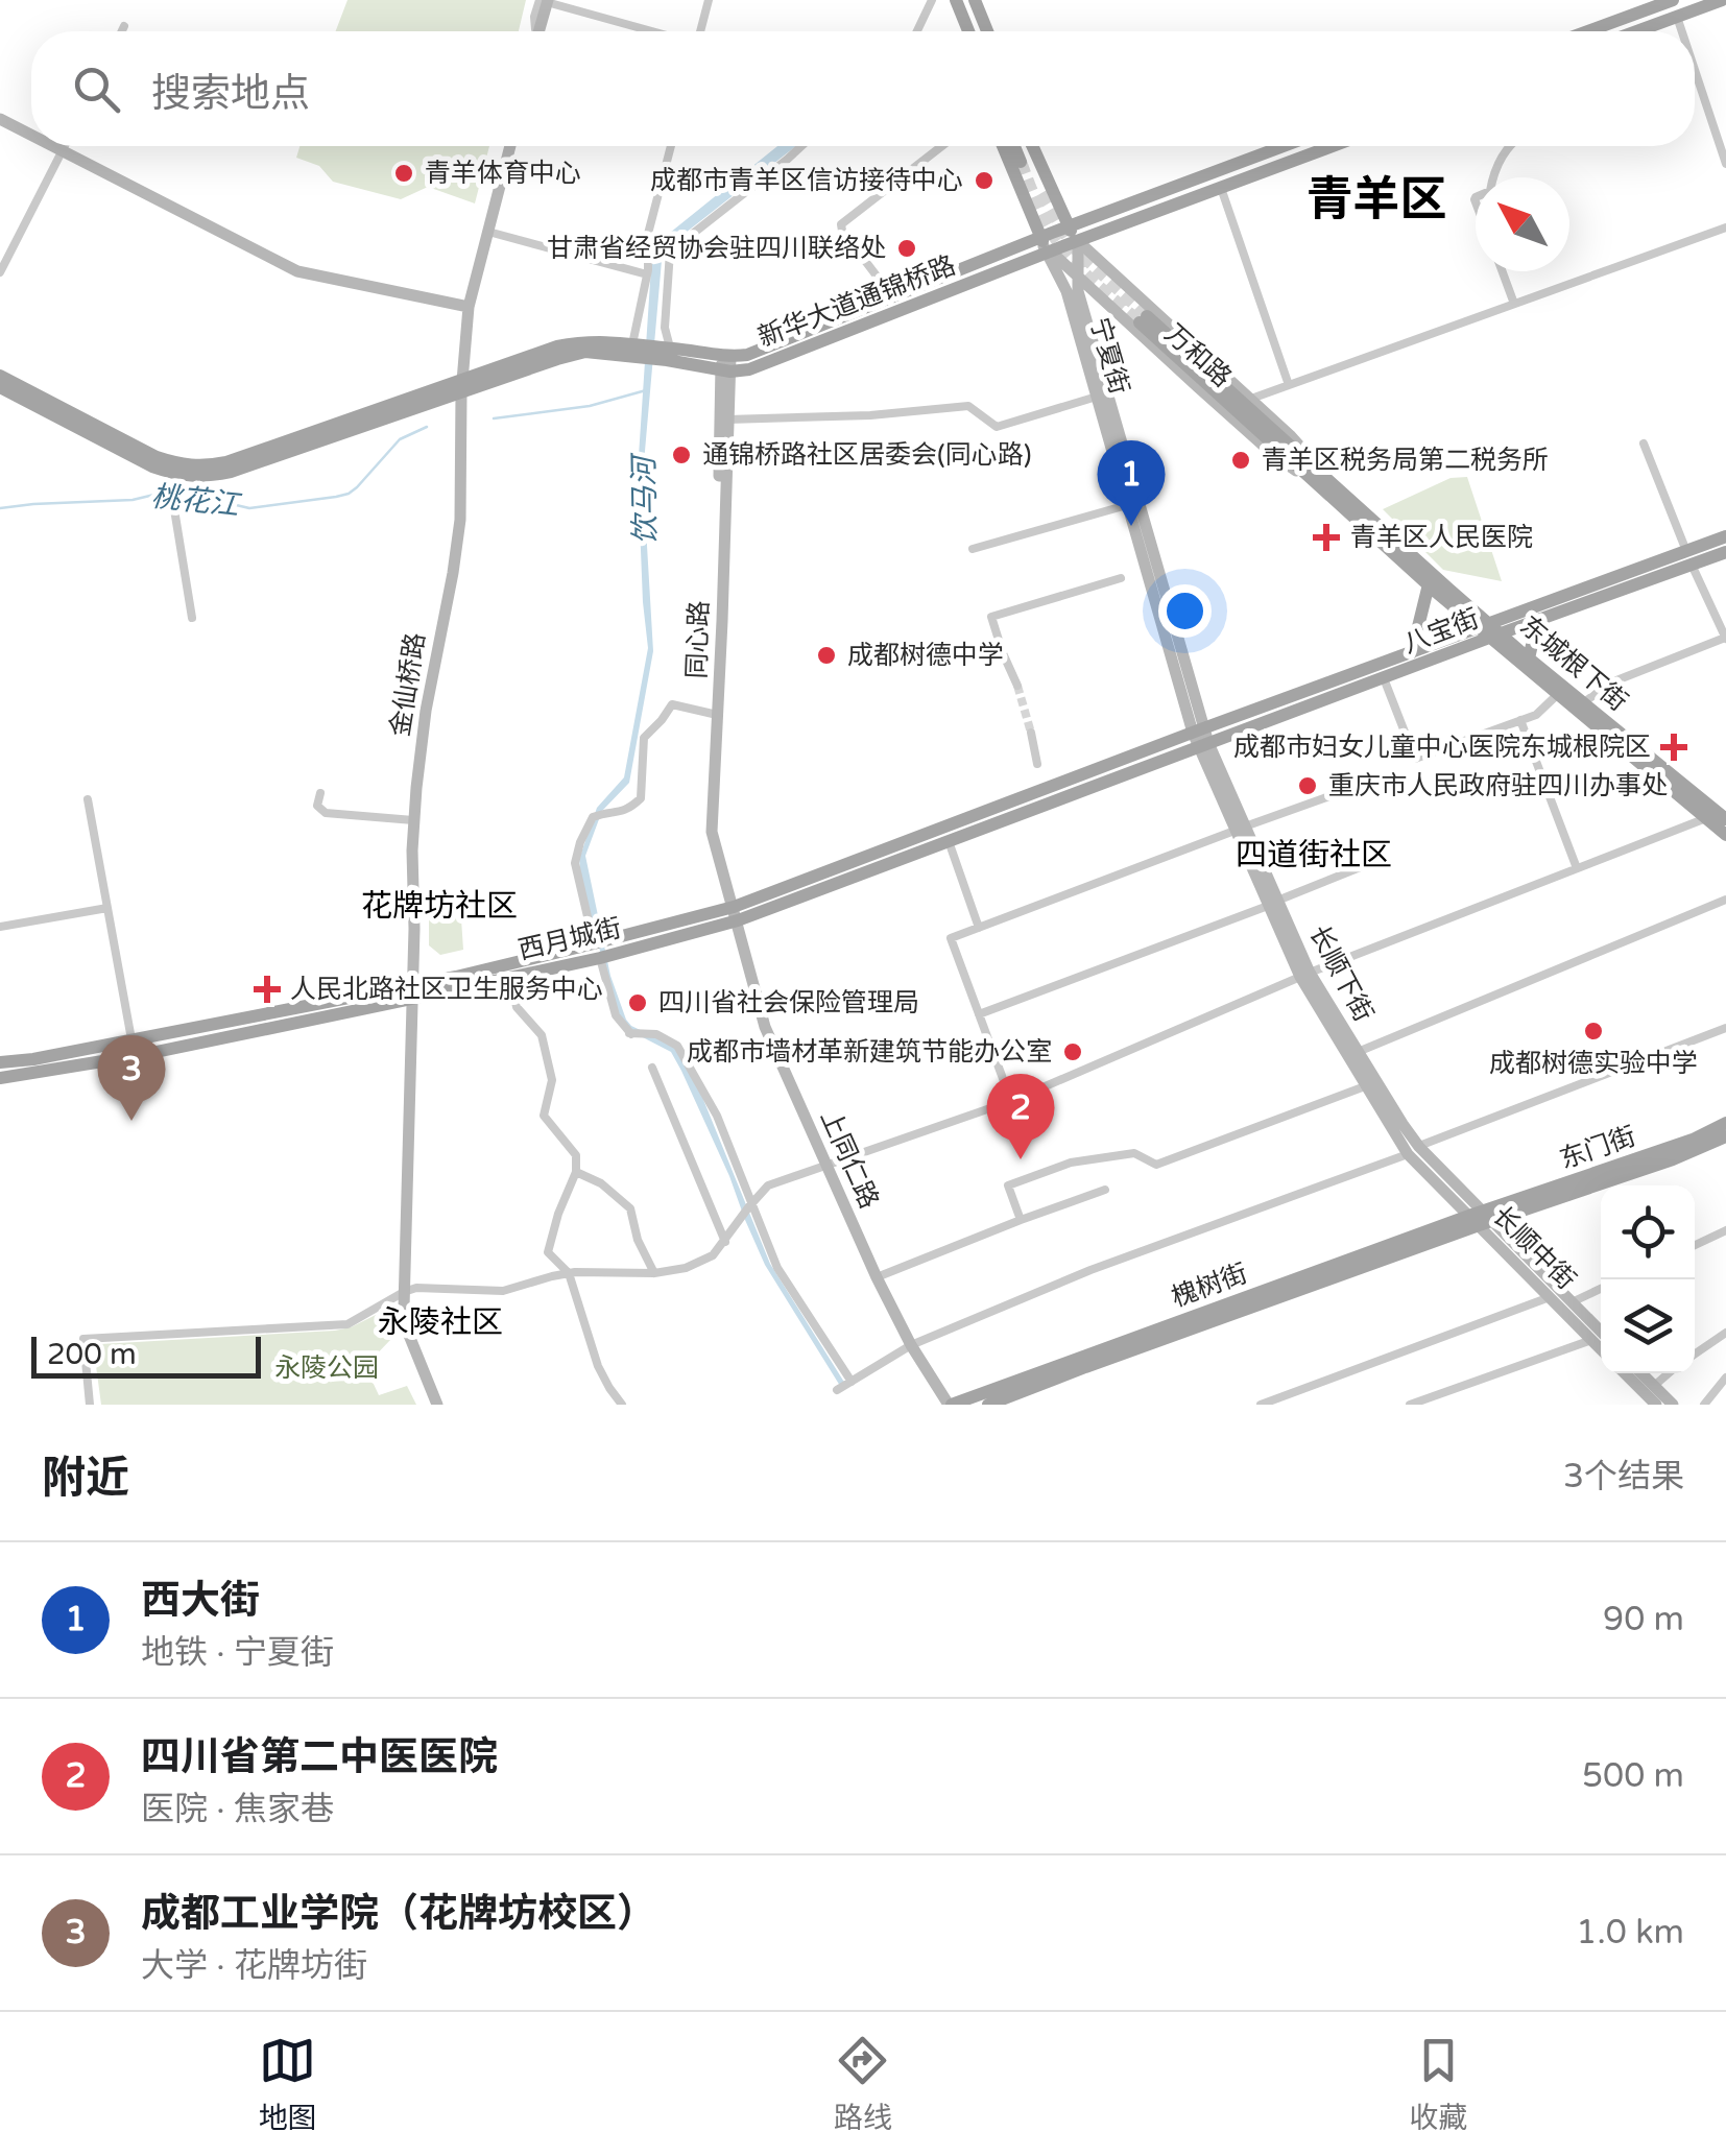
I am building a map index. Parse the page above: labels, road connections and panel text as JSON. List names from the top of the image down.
{
  "streets": {
    "main road": [
      "新华大道通锦桥路",
      "万和路",
      "八宝街",
      "东城根下街",
      "西月城街",
      "东门街",
      "槐树街"
    ],
    "street": [
      "宁夏街",
      "同心路",
      "金仙桥路",
      "长顺下街",
      "上同仁路",
      "长顺中街"
    ]
  },
  "crossings": [
    ["新华大道通锦桥路", "宁夏街"],
    ["新华大道通锦桥路", "万和路"],
    ["宁夏街", "万和路"],
    ["宁夏街", "八宝街"],
    ["宁夏街", "长顺下街"],
    ["万和路", "八宝街"],
    ["万和路", "东城根下街"],
    ["八宝街", "东城根下街"],
    ["八宝街", "长顺下街"],
    ["同心路", "西月城街"],
    ["同心路", "上同仁路"],
    ["金仙桥路", "西月城街"],
    ["西月城街", "上同仁路"],
    ["长顺下街", "东门街"],
    ["长顺下街", "长顺中街"],
    ["长顺下街", "槐树街"],
    ["东门街", "长顺中街"],
    ["东门街", "槐树街"],
    ["上同仁路", "槐树街"],
    ["长顺中街", "槐树街"]
  ],
  "districts": [
    "青羊区",
    "四道街社区",
    "花牌坊社区",
    "永陵社区"
  ],
  "water": ["桃花江", "饮马河"],
  "parks": ["永陵公园"],
  "places": {
    "other": [
      "青羊体育中心",
      "成都市青羊区信访接待中心",
      "甘肃省经贸协会驻四川联络处",
      "通锦桥路社区居委会(同心路)",
      "青羊区税务局第二税务所",
      "成都树德中学",
      "重庆市人民政府驻四川办事处",
      "四川省社会保险管理局",
      "成都树德实验中学",
      "成都市墙材革新建筑节能办公室"
    ],
    "health": ["青羊区人民医院", "成都市妇女儿童中心医院东城根院区", "人民北路社区卫生服务中心"]
  },
  "scale_bar": "200 m",
  "north": "top left",
  "page": {
    "search": "搜索地点",
    "pins": ["1", "3", "2"],
    "scale": "200 m",
    "heading": ["附近", "3个结果"],
    "list": [
      {
        "mark": "1",
        "name": "西大街",
        "note": "地铁 · 宁夏街",
        "value": "90 m"
      },
      {
        "mark": "2",
        "name": "四川省第二中医医院",
        "note": "医院 · 焦家巷",
        "value": "500 m"
      },
      {
        "mark": "3",
        "name": "成都工业学院（花牌坊校区）",
        "note": "大学 · 花牌坊街",
        "value": "1.0 km"
      }
    ],
    "nav": ["地图", "路线", "收藏"]
  }
}
